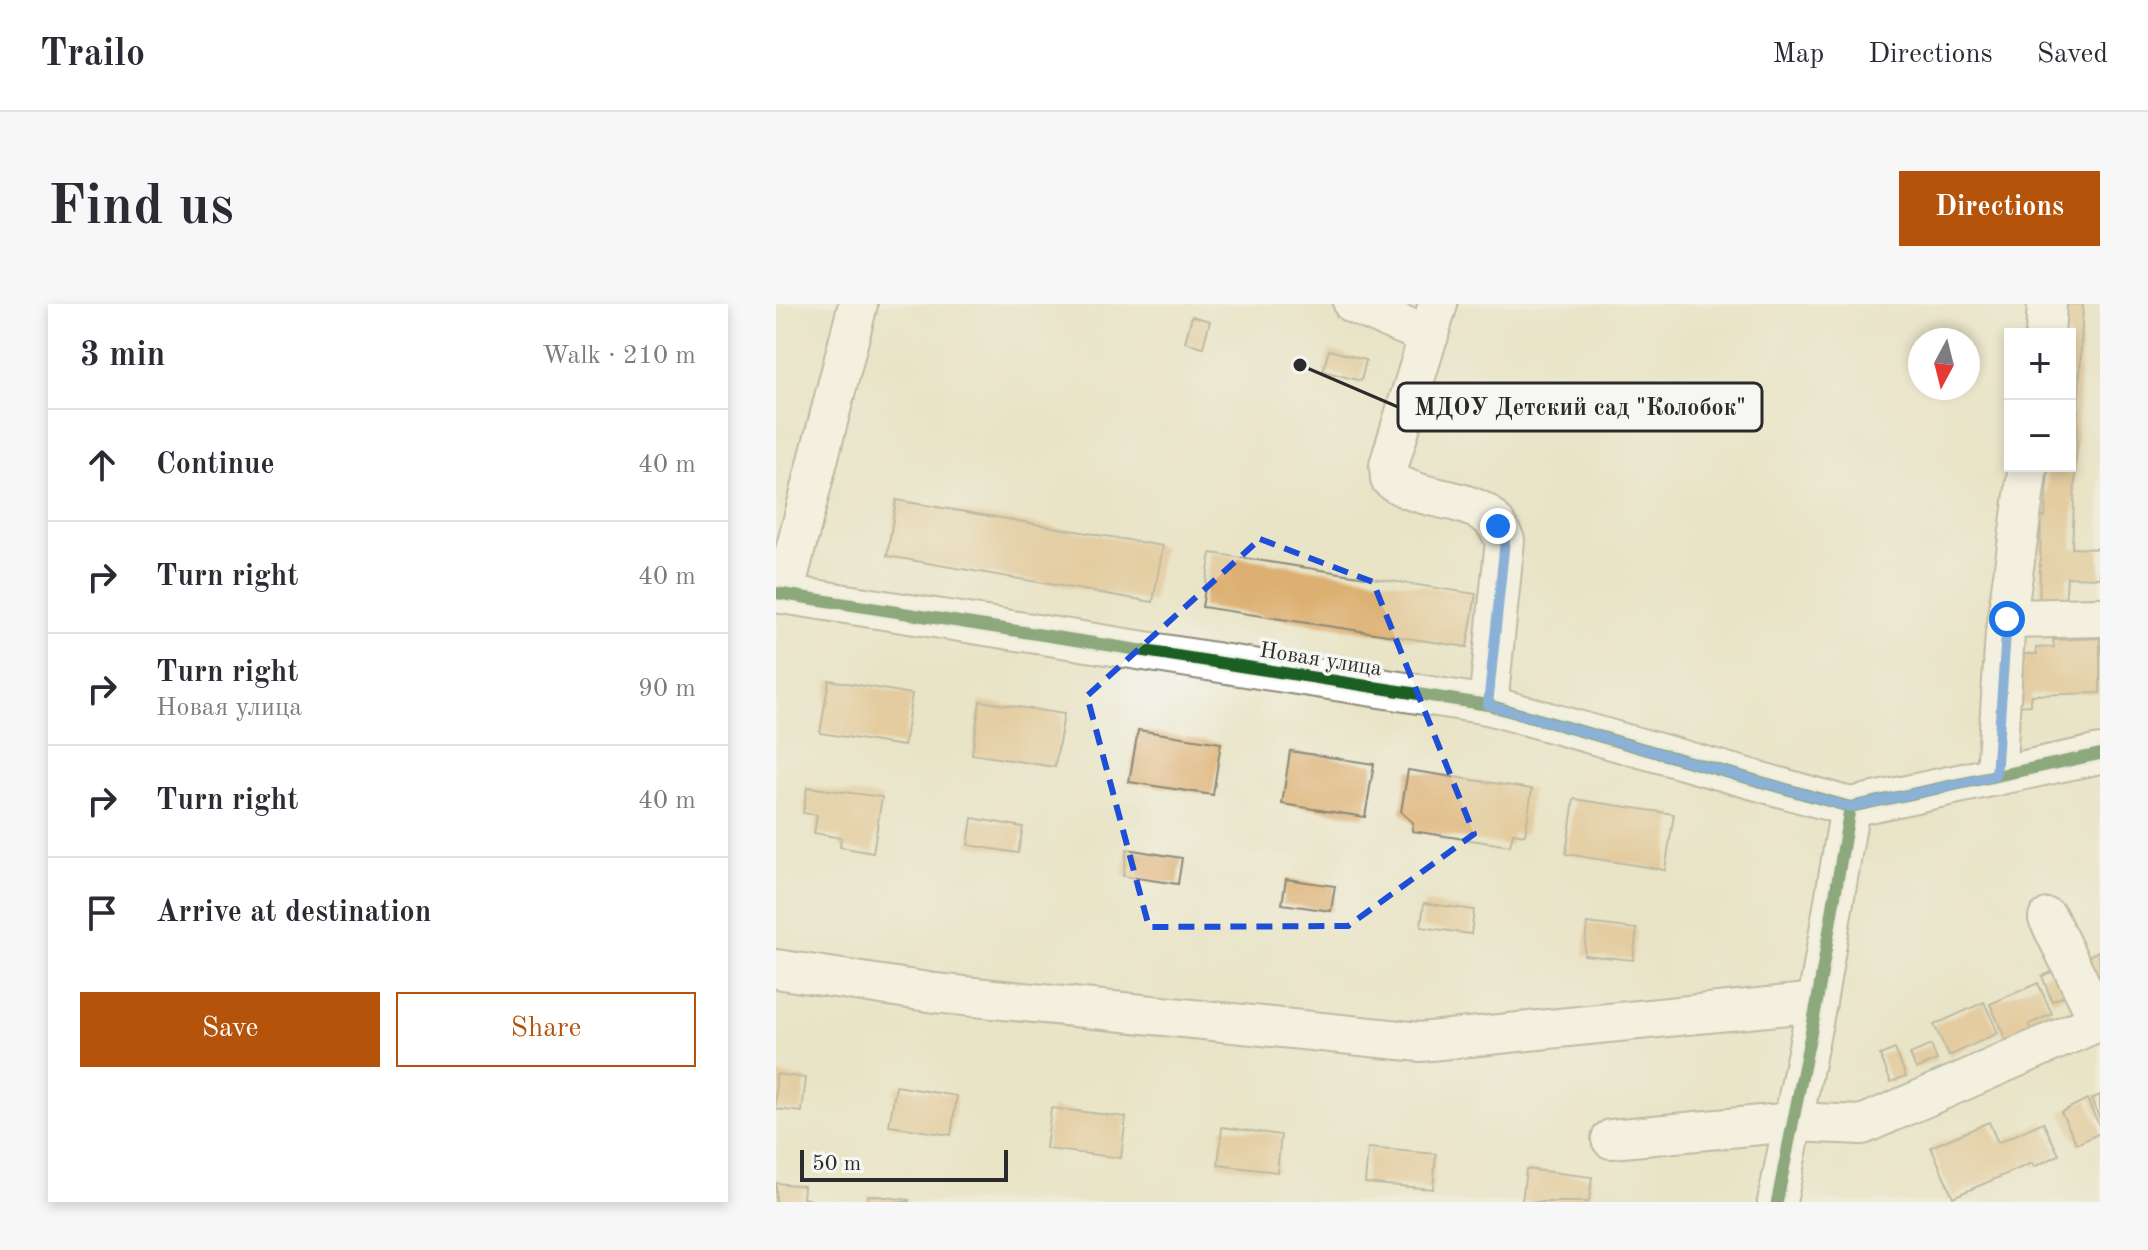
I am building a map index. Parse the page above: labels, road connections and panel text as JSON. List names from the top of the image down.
{
  "streets": {
    "street": ["Новая улица"]
  },
  "places": ["МДОУ Детский сад \"Колобок\""],
  "scale_bar": "50 m",
  "north": "bottom",
  "page": {
    "header": "Trailo",
    "nav": ["Map", "Directions", "Saved"],
    "buttons": [
      "Directions",
      ["Save", "Share"]
    ],
    "title": "Find us",
    "heading": ["3 min", "Walk · 210 m"],
    "map_buttons": ["+", "−"],
    "list": [
      ["Continue", "40 m"],
      ["Turn right", "40 m"],
      ["Turn right", "Новая улица", "90 m"],
      ["Turn right", "40 m"],
      "Arrive at destination"
    ],
    "scale": "50 m"
  }
}
